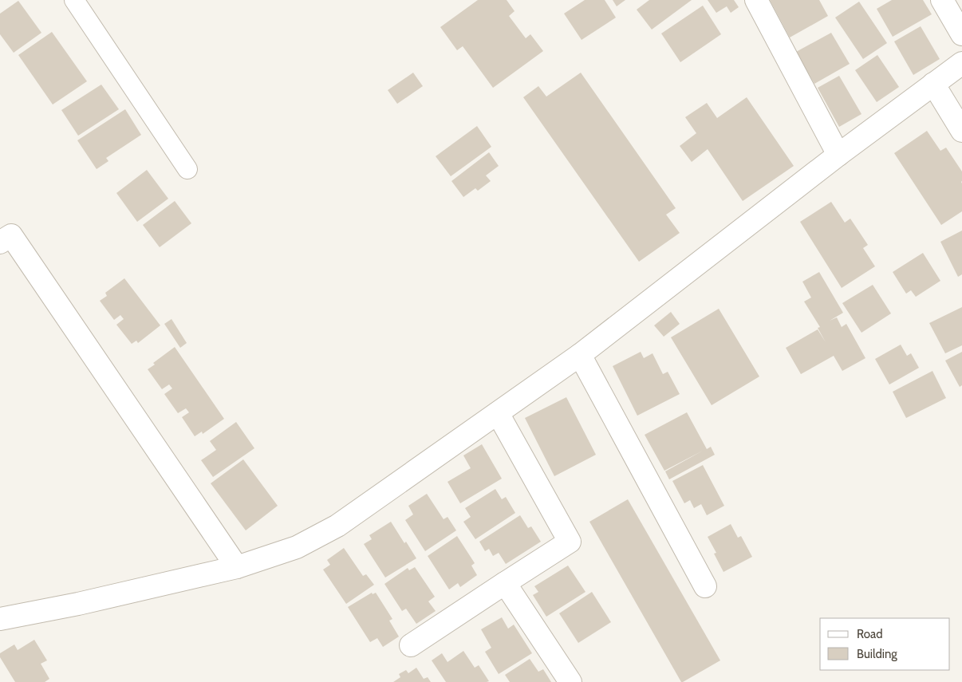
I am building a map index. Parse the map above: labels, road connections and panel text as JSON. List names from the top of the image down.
{
  "legend": ["Road", "Building"]
}
